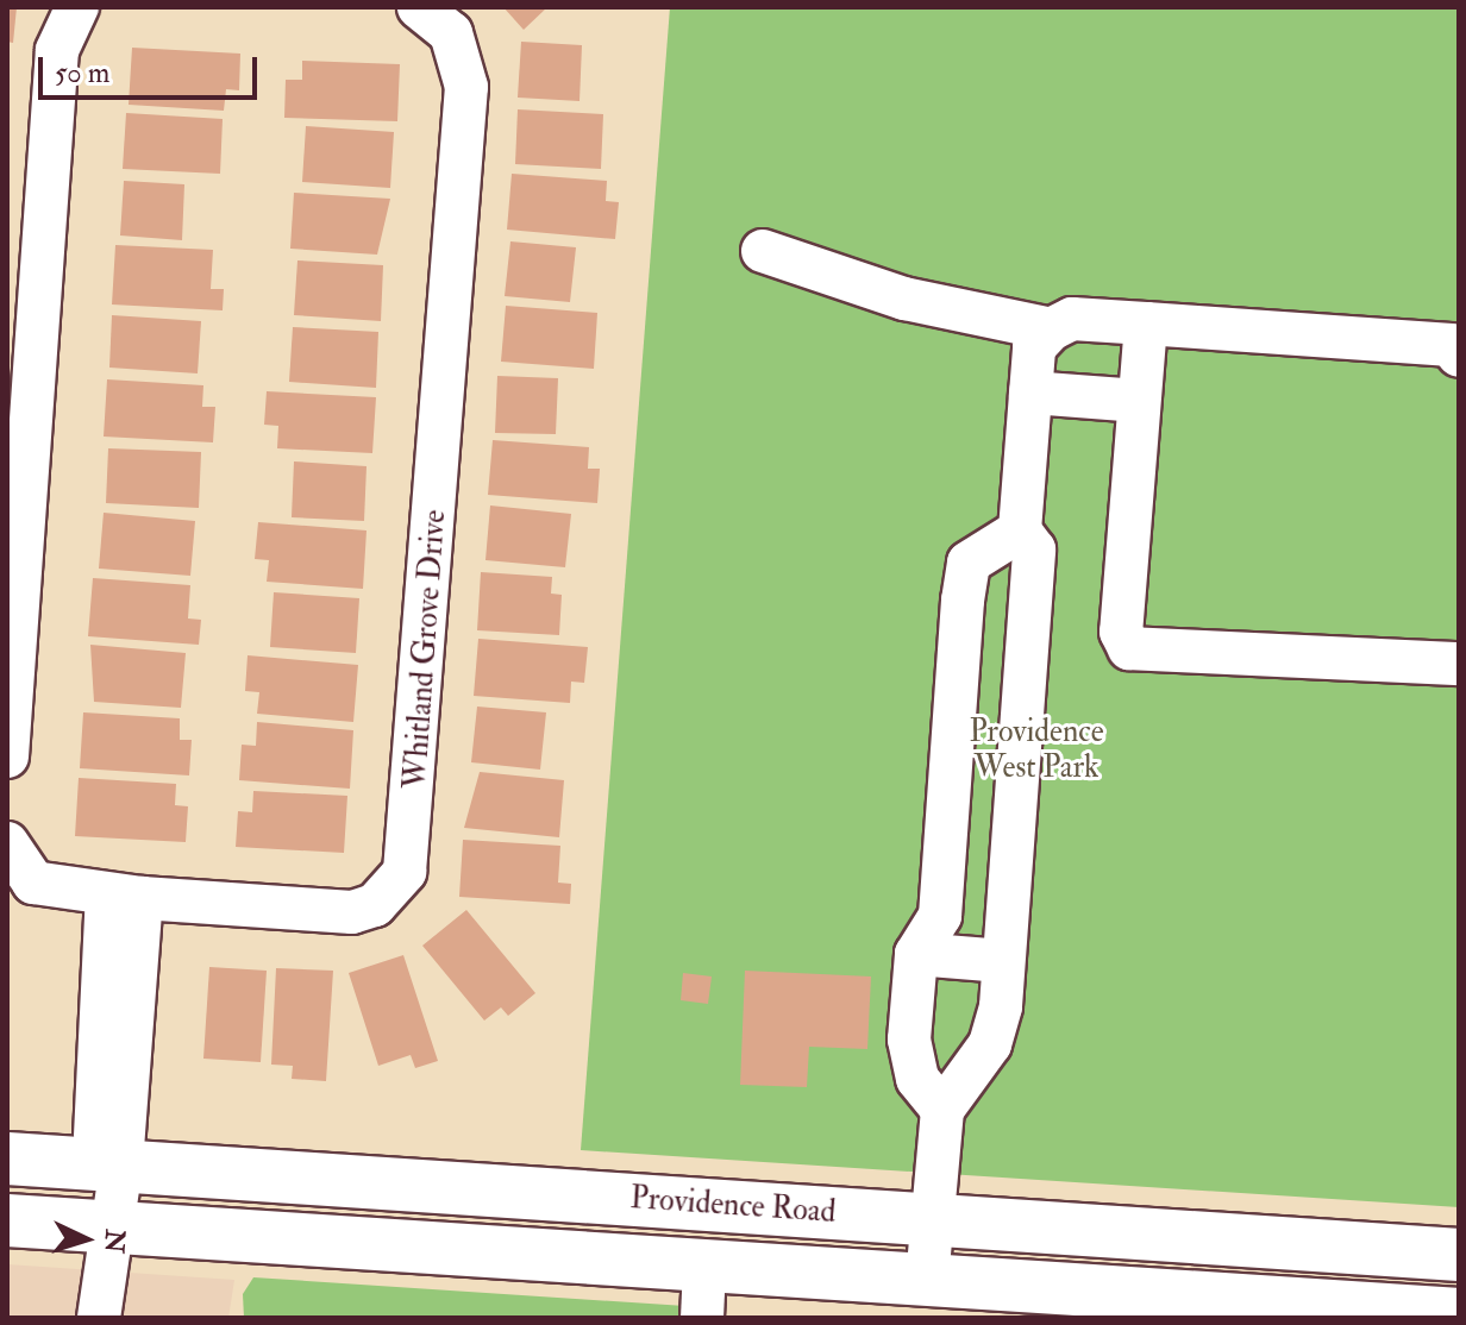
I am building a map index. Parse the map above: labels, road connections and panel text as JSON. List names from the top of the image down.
{
  "streets": {
    "main road": ["Providence Road"],
    "street": ["Whitland Grove Drive"]
  },
  "parks": ["Providence West Park"],
  "scale_bar": "50 m",
  "north": "right"
}
